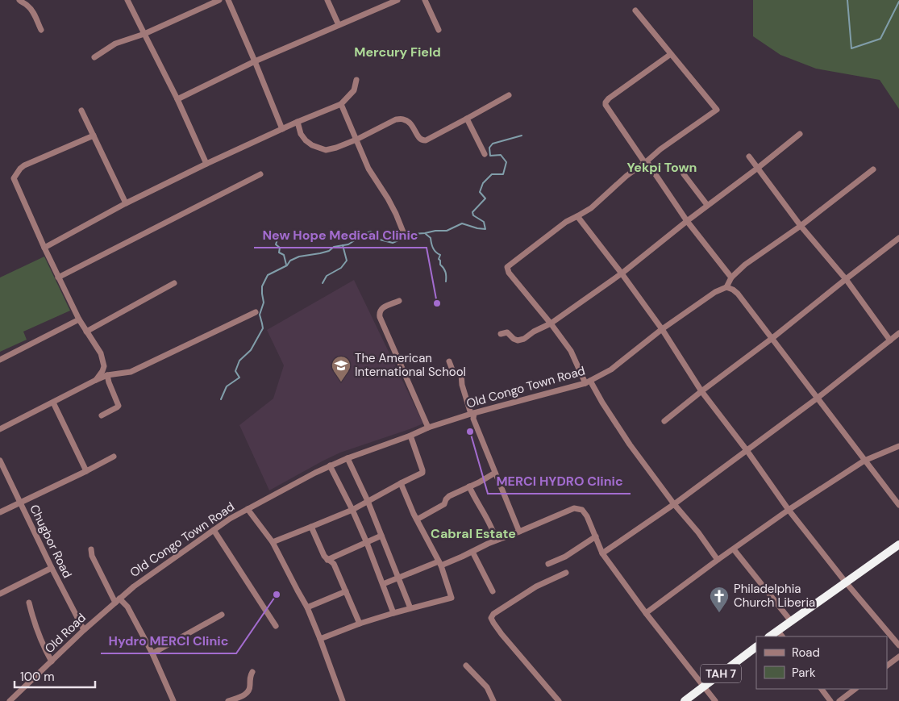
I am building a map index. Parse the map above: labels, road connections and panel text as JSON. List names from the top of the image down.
{
  "streets": {
    "highway": ["TAH 7"],
    "street": ["Old Congo Town Road", "Chugbor Road", "Old Road"]
  },
  "crossings": [
    ["Old Congo Town Road", "Old Road"],
    ["Chugbor Road", "Old Road"]
  ],
  "districts": ["Mercury Field", "Yekpi Town", "Cabral Estate"],
  "places": {
    "other": ["New Hope Medical Clinic", "MERCI HYDRO Clinic", "Hydro MERCI Clinic"],
    "school or university": ["The American International School"],
    "church": ["Philadelphia Church Liberia"]
  },
  "legend": ["Road", "Park"],
  "scale_bar": "100 m"
}
